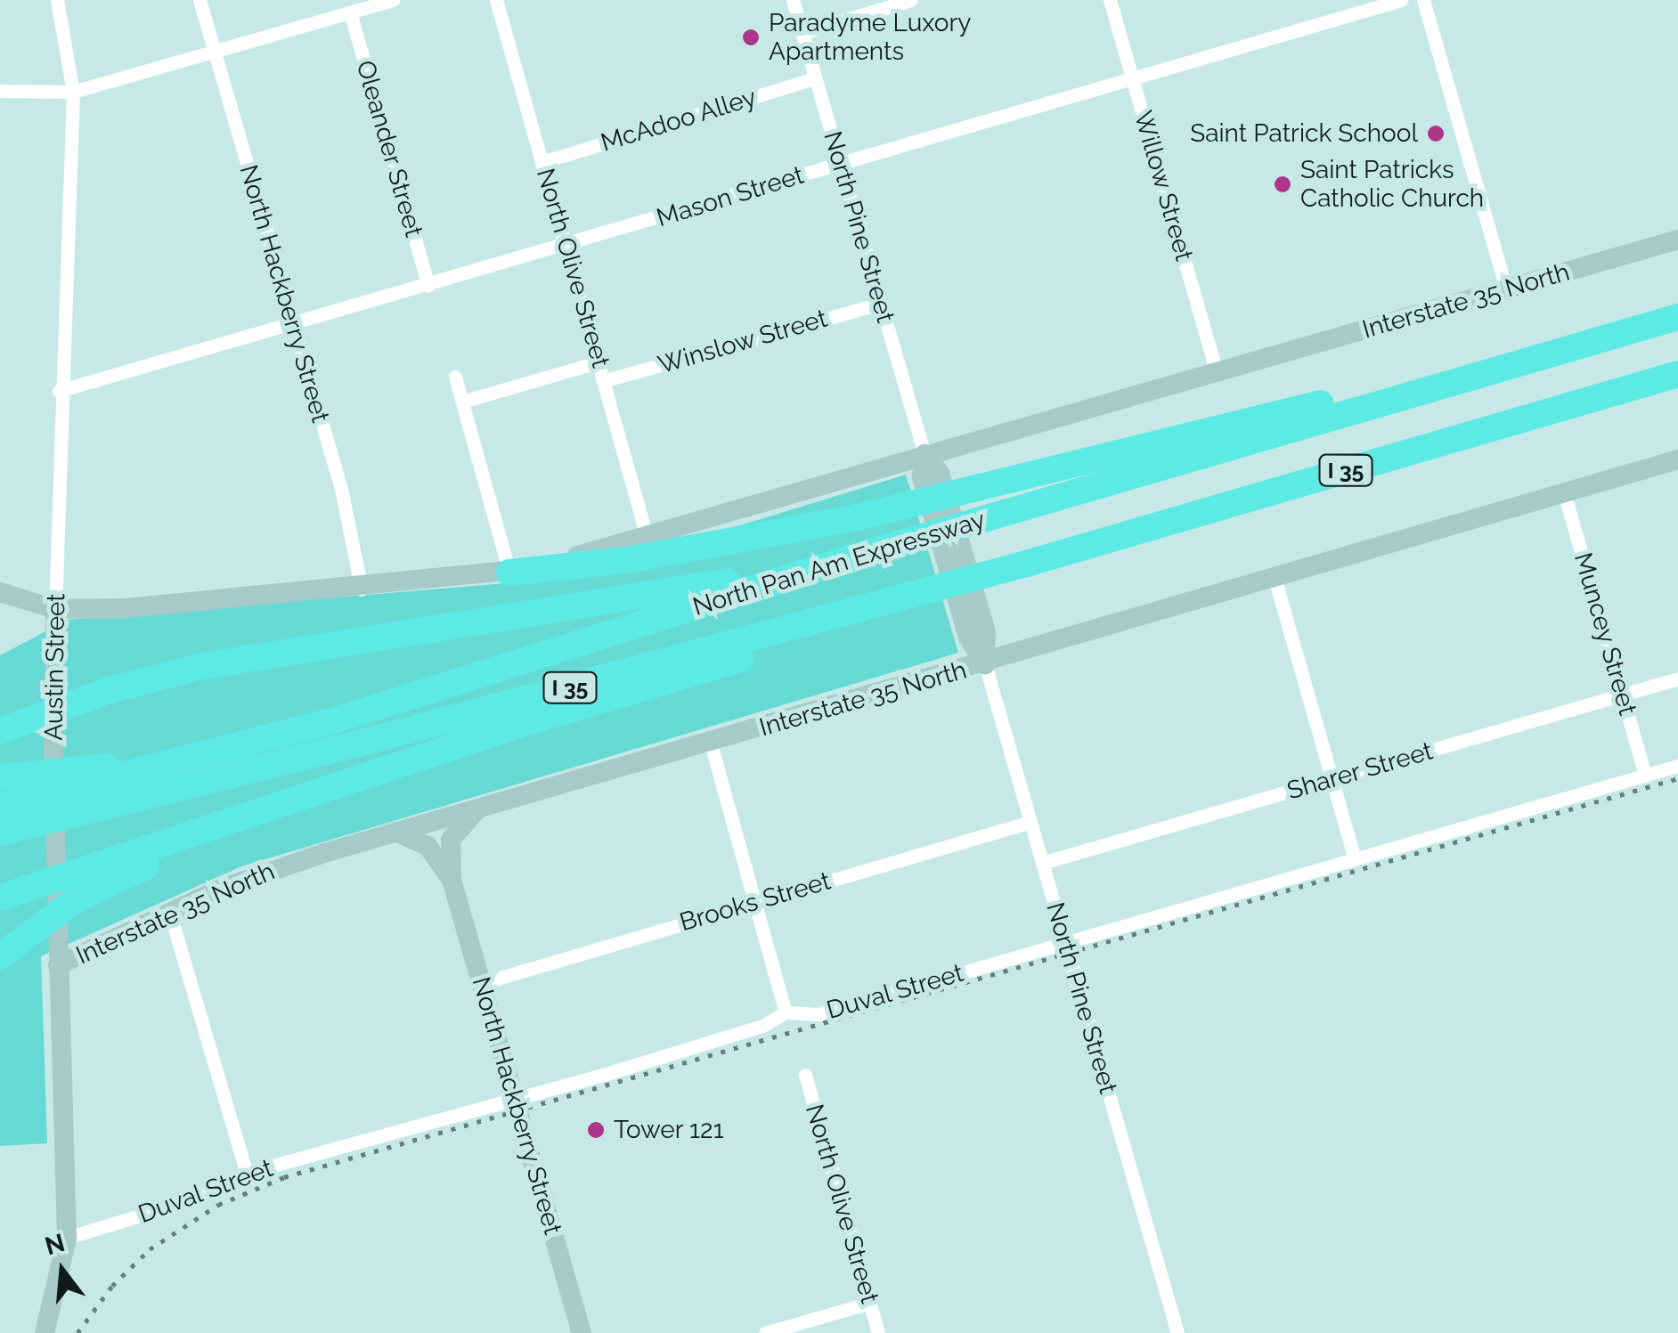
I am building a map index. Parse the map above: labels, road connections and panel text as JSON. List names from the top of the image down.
{
  "streets": {
    "highway": ["I 35", "North Pan Am Expressway"],
    "main road": [
      "North Pine Street",
      "North Hackberry Street",
      "Interstate 35 North",
      "Austin Street"
    ],
    "street": [
      "McAdoo Alley",
      "Oleander Street",
      "Willow Street",
      "Mason Street",
      "North Olive Street",
      "Winslow Street",
      "Muncey Street",
      "Sharer Street",
      "Brooks Street",
      "Duval Street"
    ]
  },
  "crossings": [
    ["McAdoo Alley", "North Pine Street"],
    ["McAdoo Alley", "North Olive Street"],
    ["Oleander Street", "Mason Street"],
    ["Willow Street", "Mason Street"],
    ["Willow Street", "Interstate 35 North"],
    ["Mason Street", "North Pine Street"],
    ["Mason Street", "North Olive Street"],
    ["Mason Street", "North Hackberry Street"],
    ["Mason Street", "Austin Street"],
    ["North Pine Street", "Interstate 35 North"],
    ["North Pine Street", "Winslow Street"],
    ["North Pine Street", "Sharer Street"],
    ["North Pine Street", "Brooks Street"],
    ["North Pine Street", "Duval Street"],
    ["North Olive Street", "Interstate 35 North"],
    ["North Olive Street", "Winslow Street"],
    ["North Hackberry Street", "Interstate 35 North"],
    ["North Hackberry Street", "Brooks Street"],
    ["North Hackberry Street", "Duval Street"],
    ["Interstate 35 North", "Muncey Street"],
    ["Interstate 35 North", "Austin Street"],
    ["Muncey Street", "Sharer Street"],
    ["Muncey Street", "Duval Street"],
    ["Austin Street", "Duval Street"]
  ],
  "places": [
    "Paradyme Luxory Apartments",
    "Saint Patrick School",
    "Saint Patricks Catholic Church",
    "Tower 121"
  ],
  "north": "top"
}
